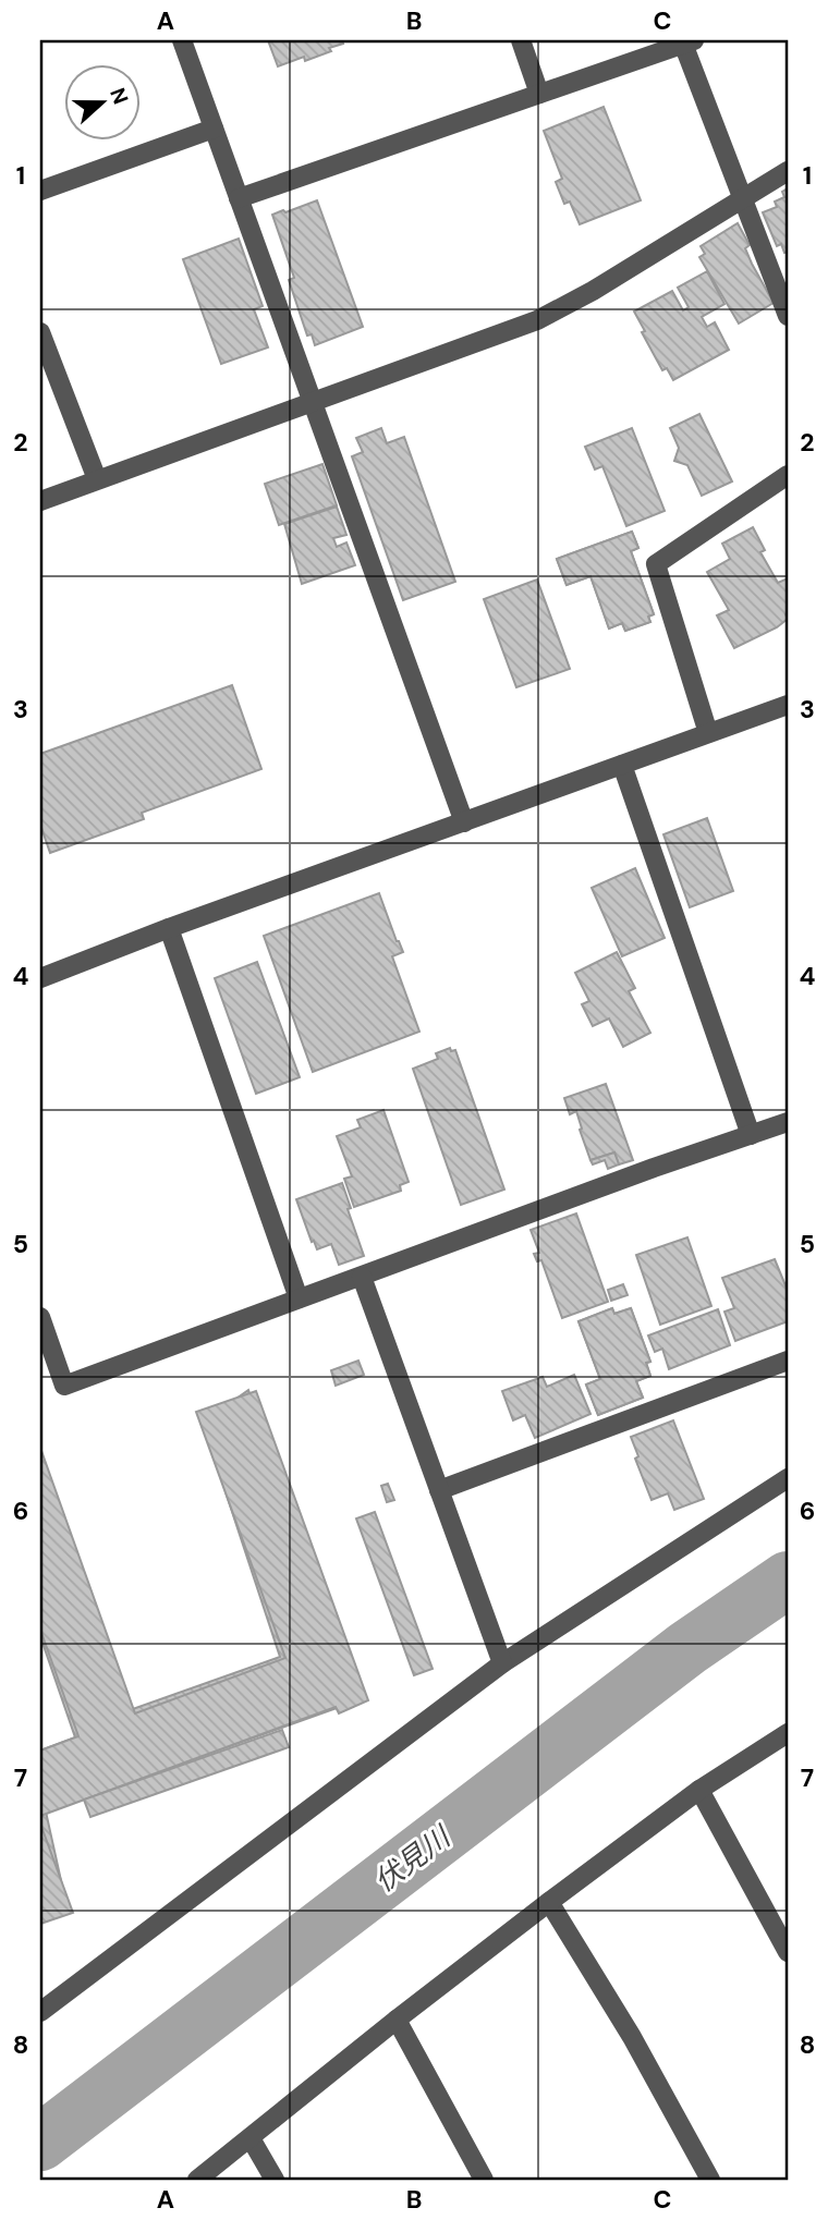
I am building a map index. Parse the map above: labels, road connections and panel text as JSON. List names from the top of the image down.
{
  "water": ["伏見川"],
  "north": "right",
  "grid": {
    "columns": ["A", "B", "C"],
    "rows": [
      "1",
      "2",
      "3",
      "4",
      "5",
      "6",
      "7",
      "8"
    ]
  }
}
